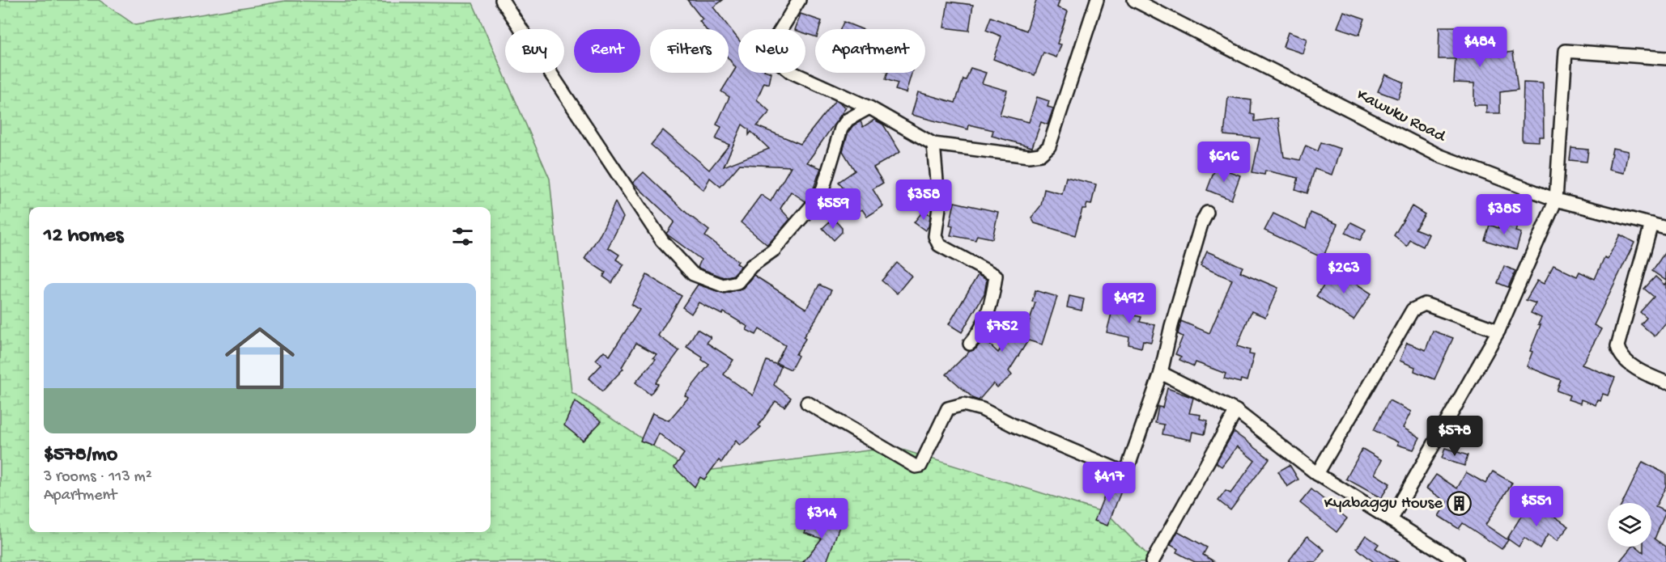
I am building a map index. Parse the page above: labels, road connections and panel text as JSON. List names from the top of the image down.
{
  "streets": {
    "street": ["Kawuku Road"]
  },
  "places": {
    "building": ["Kyabaggu House"]
  },
  "page": {
    "price": [
      "$484",
      "$616",
      "$358",
      "$559",
      "$385",
      "$263",
      "$492",
      "$752",
      "$578",
      "$417",
      "$551",
      "$314"
    ],
    "chip": [
      "Buy",
      "Rent",
      "Filters",
      "New",
      "Apartment"
    ],
    "heading": "12 homes",
    "list": [
      {
        "name": "$578/mo",
        "note": "3 rooms · 113 m² · Apartment"
      }
    ]
  }
}
